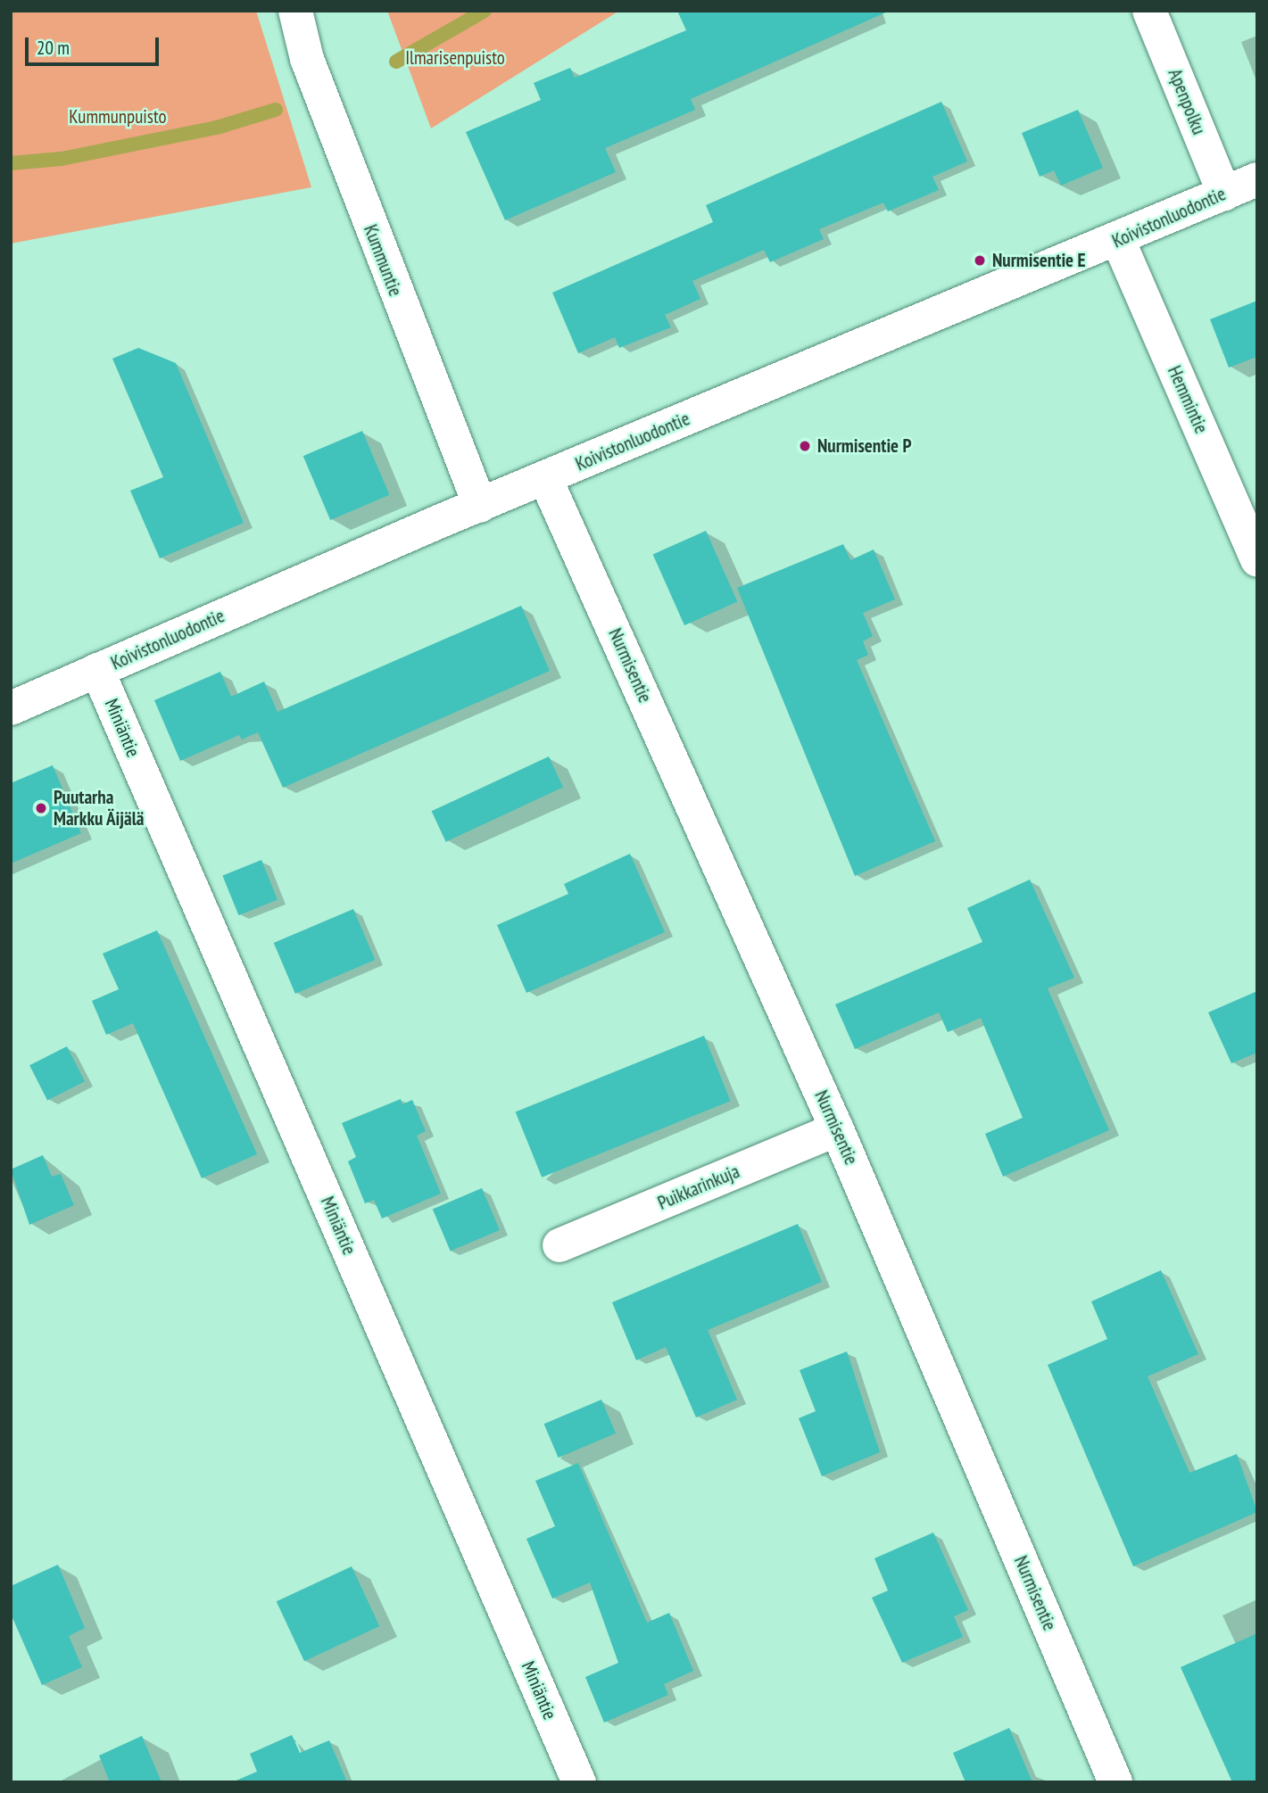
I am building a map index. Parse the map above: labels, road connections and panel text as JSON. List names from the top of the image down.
{
  "streets": {
    "street": [
      "Apenpolku",
      "Koivistonluodontie",
      "Kummuntie",
      "Hemmintie",
      "Nurmisentie",
      "Miniäntie",
      "Puikkarinkuja"
    ]
  },
  "crossings": [
    ["Apenpolku", "Koivistonluodontie"],
    ["Koivistonluodontie", "Kummuntie"],
    ["Koivistonluodontie", "Hemmintie"],
    ["Koivistonluodontie", "Nurmisentie"],
    ["Koivistonluodontie", "Miniäntie"],
    ["Nurmisentie", "Puikkarinkuja"]
  ],
  "parks": ["Ilmarisenpuisto", "Kummunpuisto"],
  "places": ["Nurmisentie E", "Nurmisentie P", "Puutarha Markku Äijälä"],
  "scale_bar": "20 m"
}
